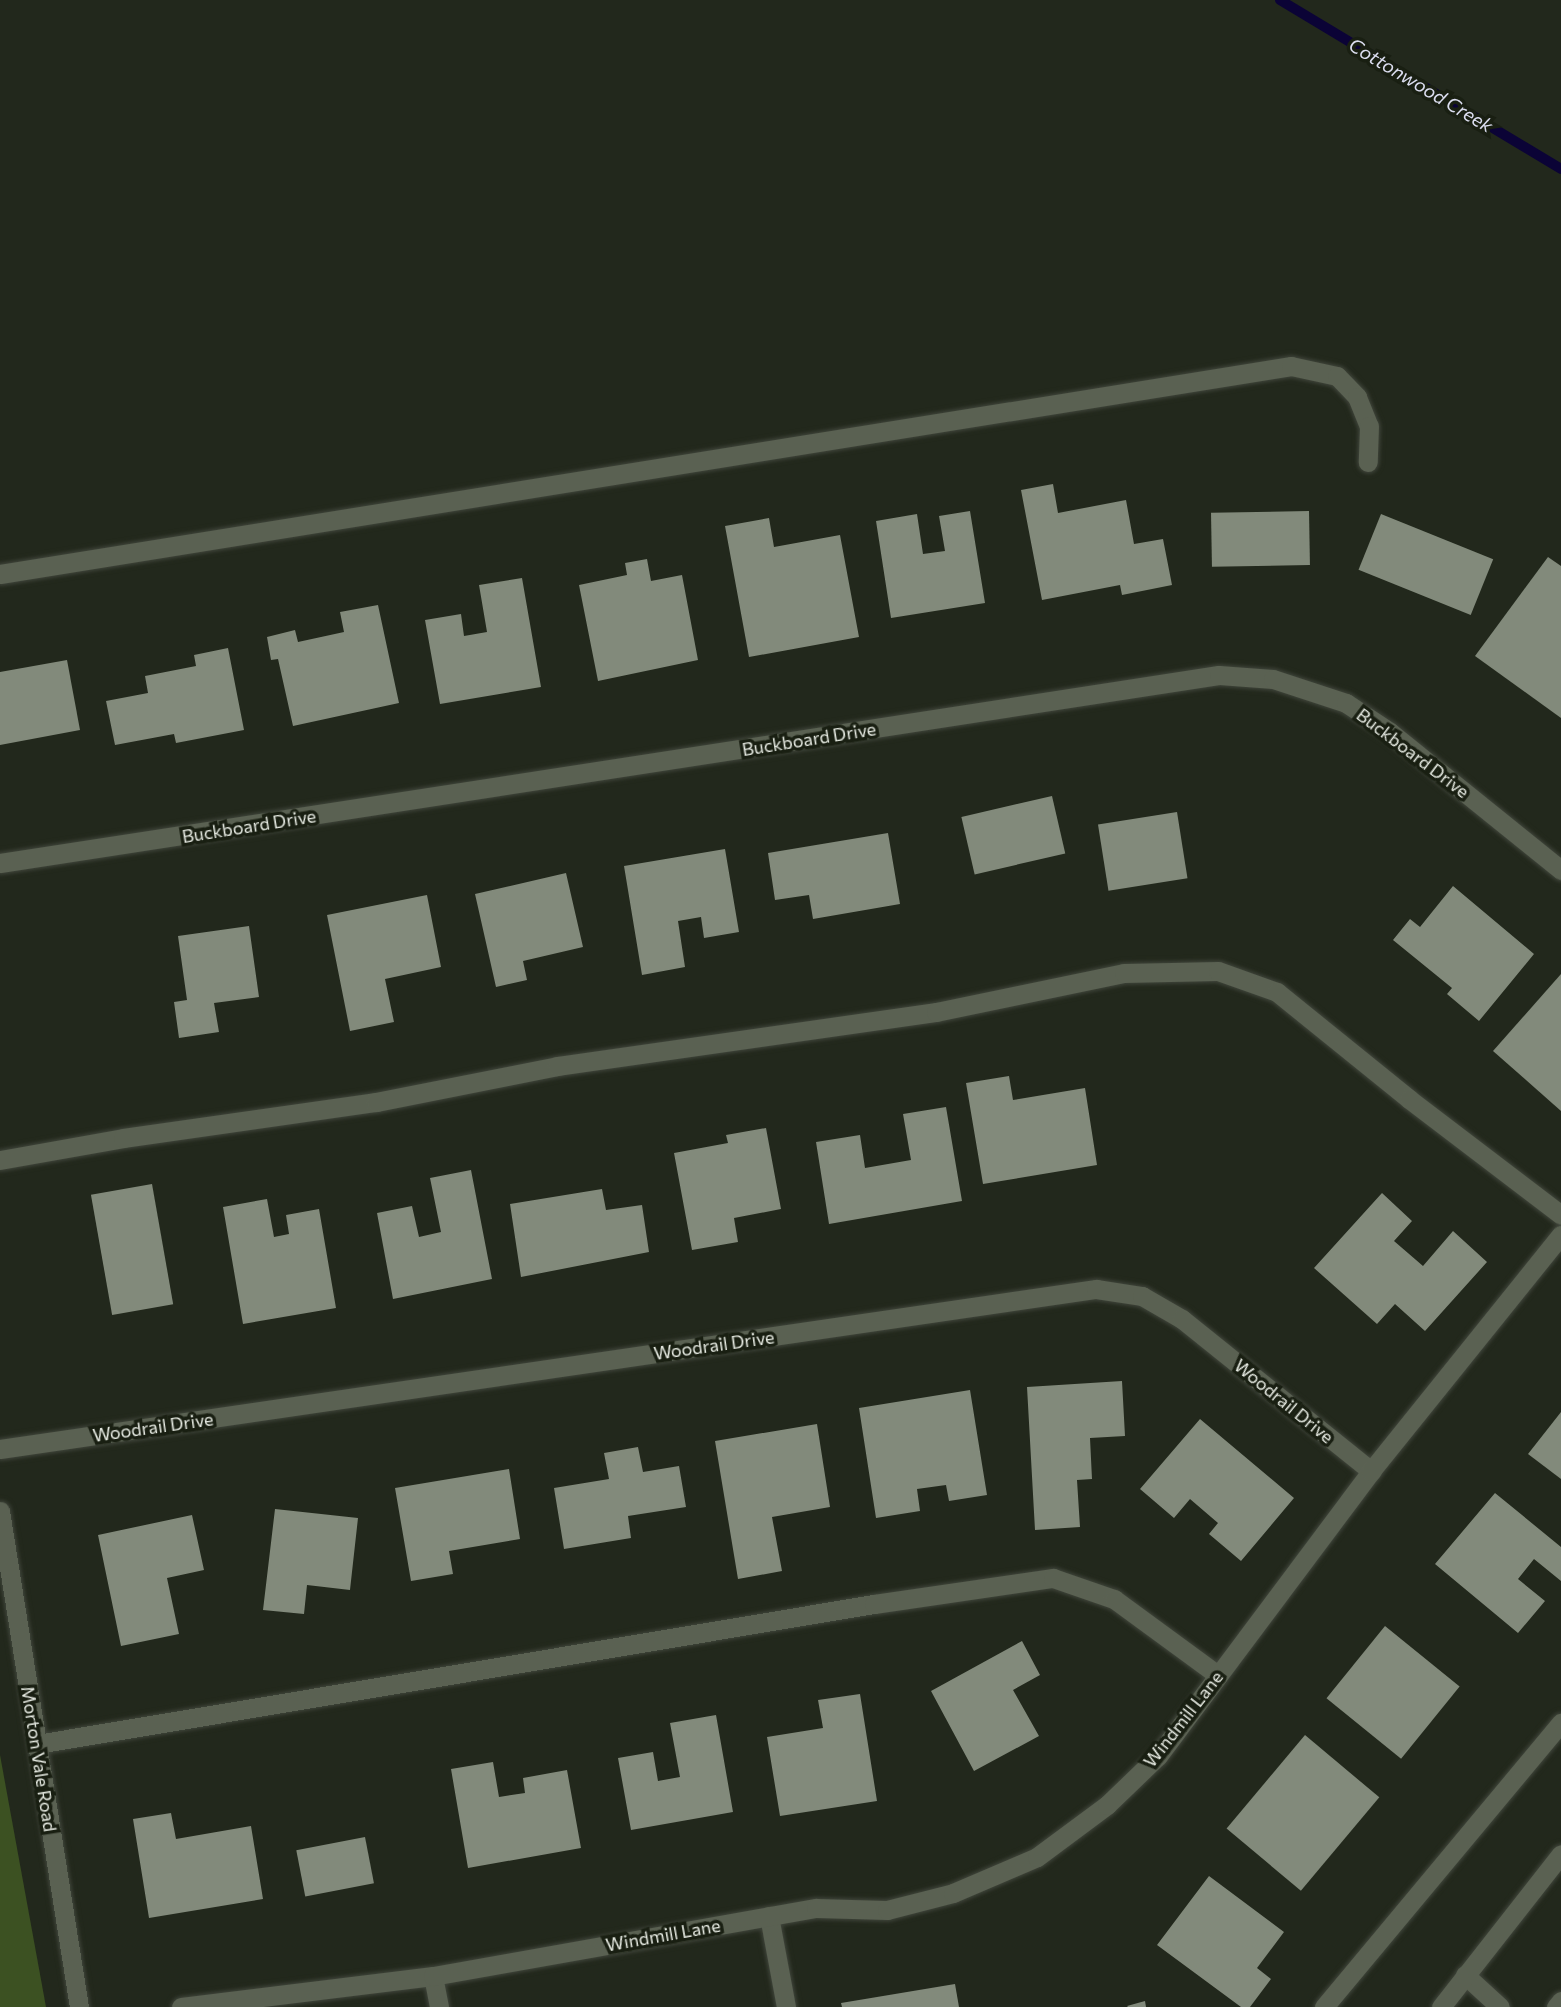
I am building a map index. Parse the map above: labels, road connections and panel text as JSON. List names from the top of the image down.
{
  "streets": {
    "street": [
      "Buckboard Drive",
      "Woodrail Drive",
      "Windmill Lane",
      "Morton Vale Road"
    ]
  },
  "crossings": [
    ["Woodrail Drive", "Windmill Lane"]
  ],
  "water": ["Cottonwood Creek"]
}
